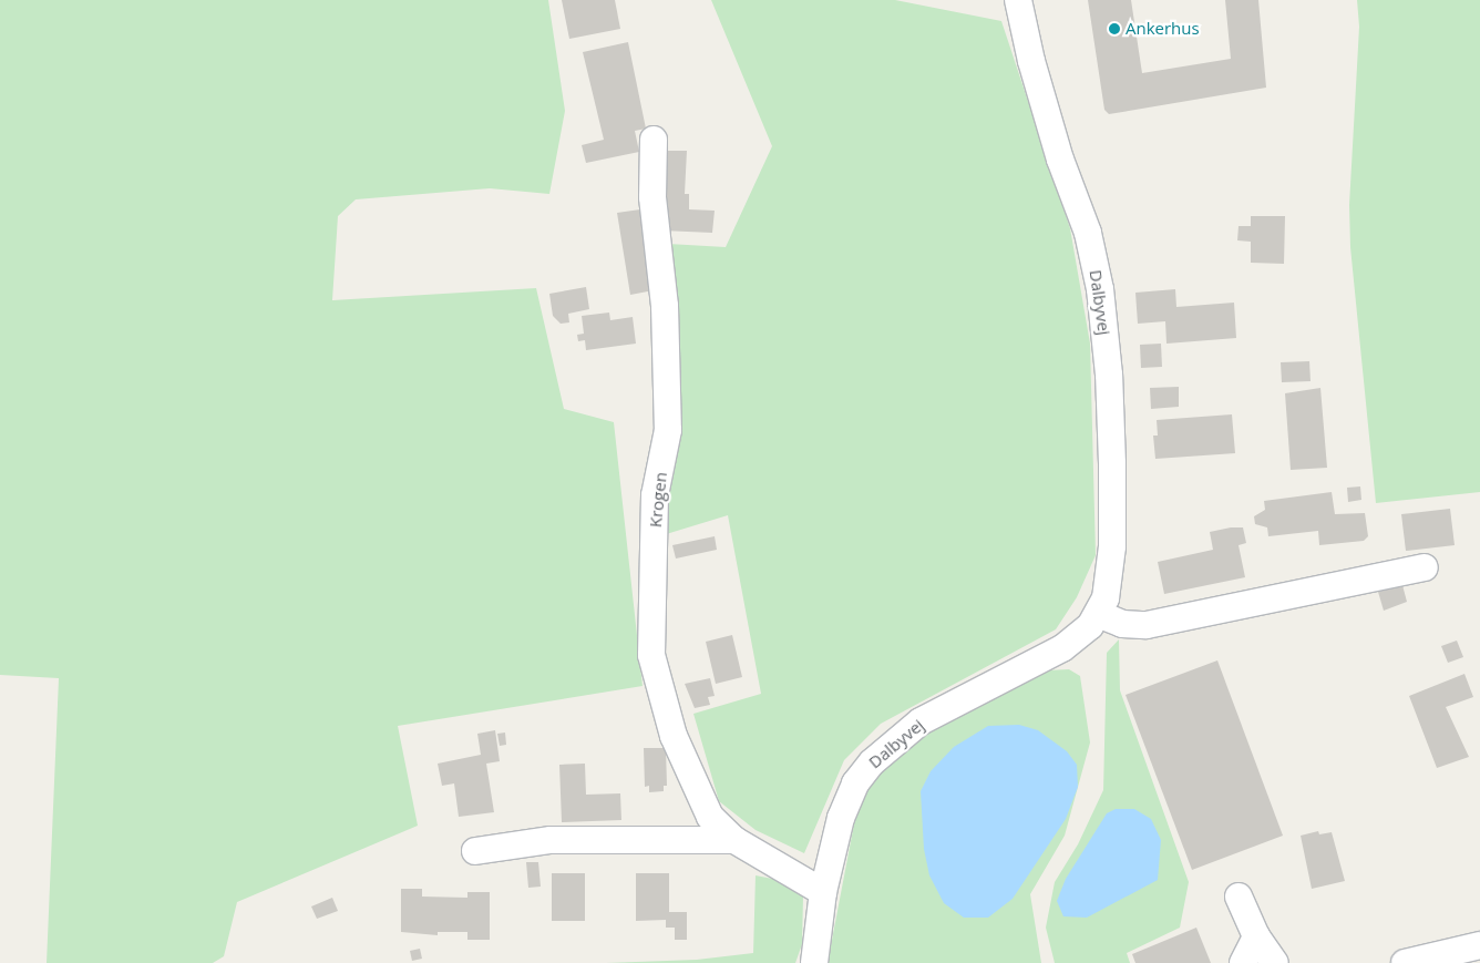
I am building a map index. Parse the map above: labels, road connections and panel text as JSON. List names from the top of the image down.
{
  "streets": {
    "street": ["Dalbyvej", "Krogen"]
  },
  "crossings": [
    ["Dalbyvej", "Krogen"]
  ],
  "places": ["Ankerhus"]
}
